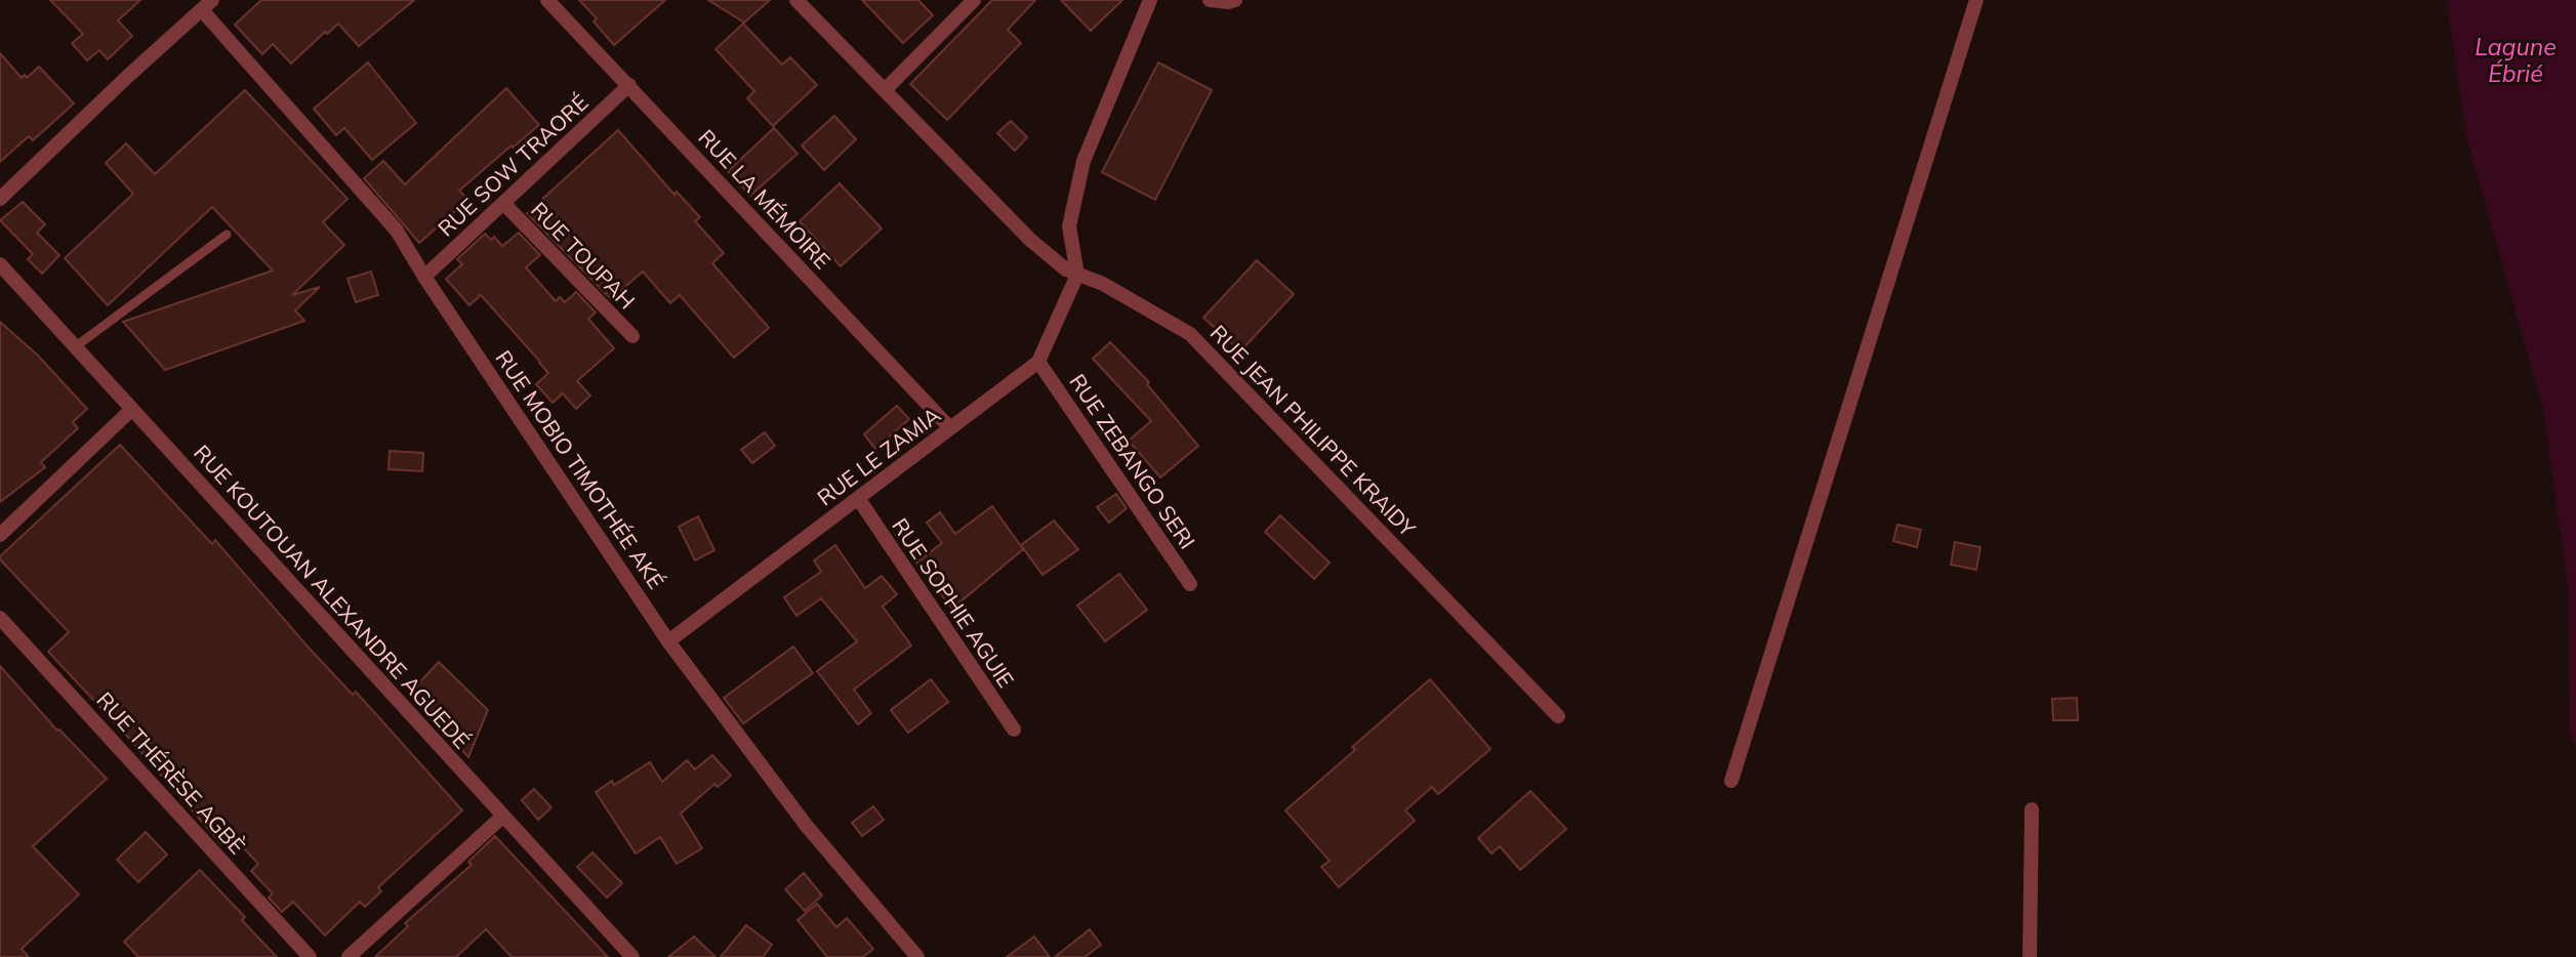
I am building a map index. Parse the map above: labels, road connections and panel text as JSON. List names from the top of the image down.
{
  "streets": {
    "street": [
      "RUE SOW TRAORÉ",
      "RUE LA MÉMOIRE",
      "RUE TOUPAH",
      "RUE JEAN PHILIPPE KRAIDY",
      "RUE LE ZAMIA",
      "RUE ZEBANGO SERI",
      "RUE MOBIO TIMOTHÉE AKÉ",
      "RUE KOUTOUAN ALEXANDRE AGUEDÉ",
      "RUE SOPHIE AGUIE",
      "RUE THÉRÈSE AGBÈ"
    ]
  },
  "crossings": [
    ["RUE SOW TRAORÉ", "RUE LA MÉMOIRE"],
    ["RUE SOW TRAORÉ", "RUE TOUPAH"],
    ["RUE SOW TRAORÉ", "RUE MOBIO TIMOTHÉE AKÉ"],
    ["RUE LA MÉMOIRE", "RUE LE ZAMIA"],
    ["RUE JEAN PHILIPPE KRAIDY", "RUE LE ZAMIA"],
    ["RUE LE ZAMIA", "RUE ZEBANGO SERI"],
    ["RUE LE ZAMIA", "RUE MOBIO TIMOTHÉE AKÉ"],
    ["RUE LE ZAMIA", "RUE SOPHIE AGUIE"]
  ],
  "water": ["Lagune Ébrié"]
}
